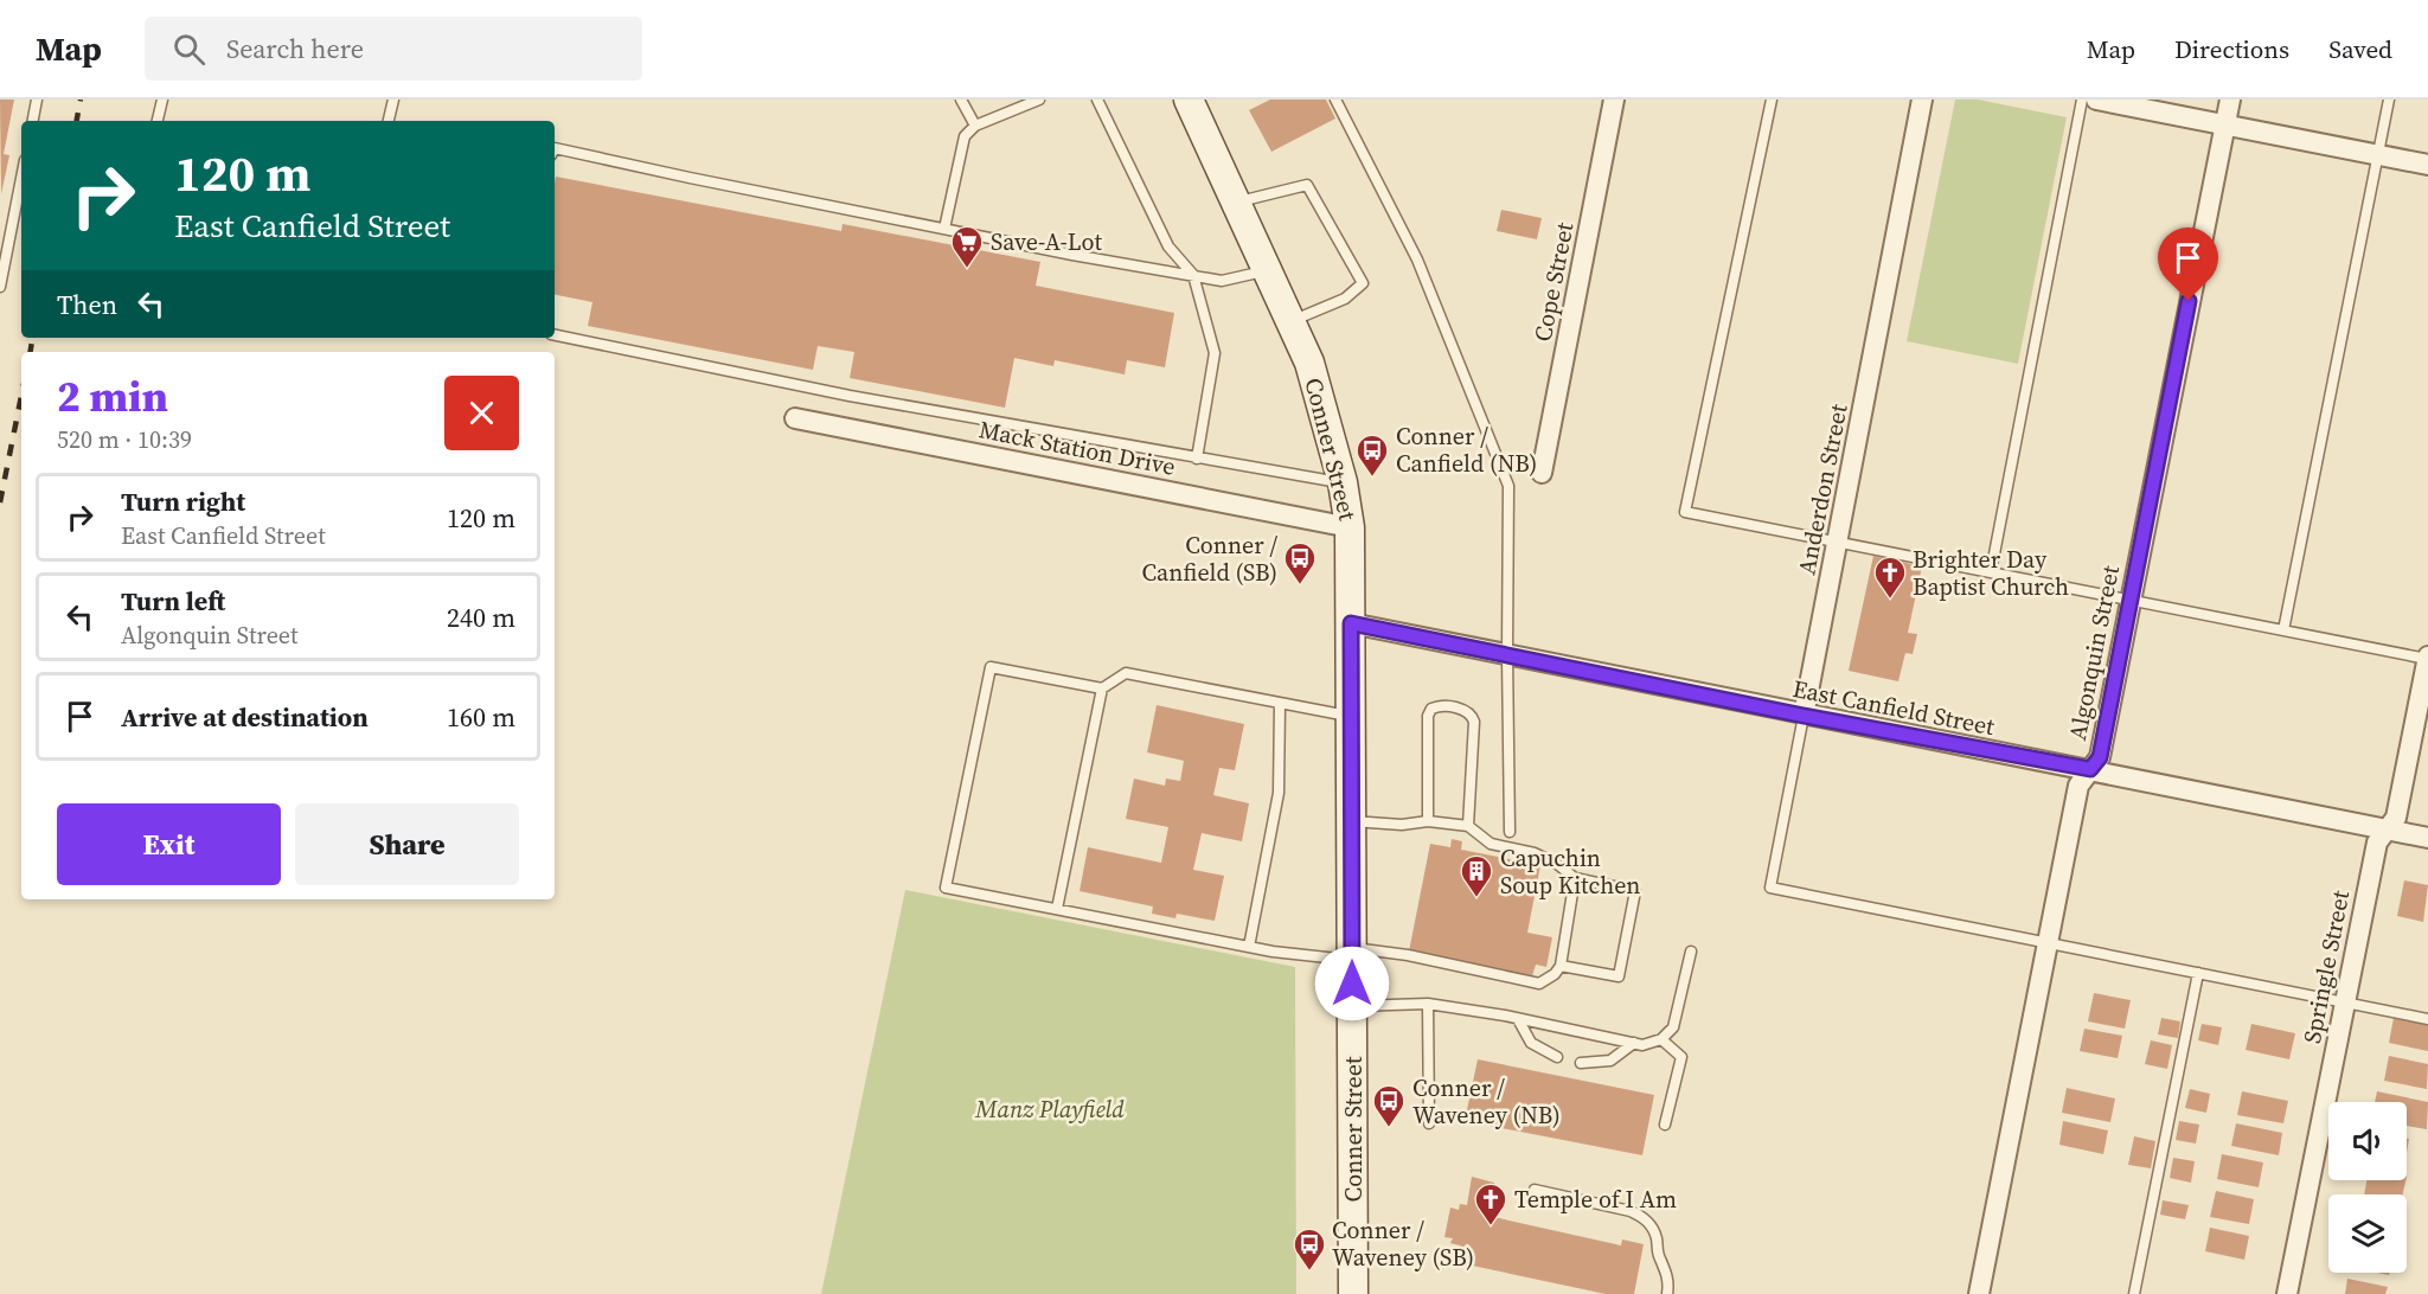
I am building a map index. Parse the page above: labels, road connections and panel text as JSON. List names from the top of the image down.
{
  "streets": {
    "main road": ["Conner Street"],
    "street": [
      "Cope Street",
      "Mack Station Drive",
      "Anderdon Street",
      "Algonquin Street",
      "East Canfield Street",
      "Springle Street"
    ]
  },
  "crossings": [
    ["Mack Station Drive", "Conner Street"],
    ["Conner Street", "East Canfield Street"],
    ["Anderdon Street", "Algonquin Street"],
    ["Anderdon Street", "East Canfield Street"],
    ["Algonquin Street", "East Canfield Street"],
    ["East Canfield Street", "Springle Street"]
  ],
  "parks": ["Manz Playfield"],
  "places": {
    "supermarket": ["Save-A-Lot"],
    "bus stop": [
      "Conner / Canfield (NB)",
      "Conner / Canfield (SB)",
      "Conner / Waveney (NB)",
      "Conner / Waveney (SB)"
    ],
    "church": ["Brighter Day Baptist Church", "Temple of I Am"],
    "building": ["Capuchin Soup Kitchen"]
  },
  "page": {
    "header": "Map",
    "search": "Search here",
    "nav": ["Map", "Directions", "Saved"],
    "turn": ["120 m", "East Canfield Street"],
    "then": "Then",
    "heading": ["2 min", "520 m · 10:39"],
    "list": [
      {
        "name": "Turn right",
        "note": "East Canfield Street",
        "value": "120 m"
      },
      {
        "name": "Turn left",
        "note": "Algonquin Street",
        "value": "240 m"
      },
      {
        "name": "Arrive at destination",
        "value": "160 m"
      }
    ],
    "buttons": ["Exit", "Share"]
  }
}
